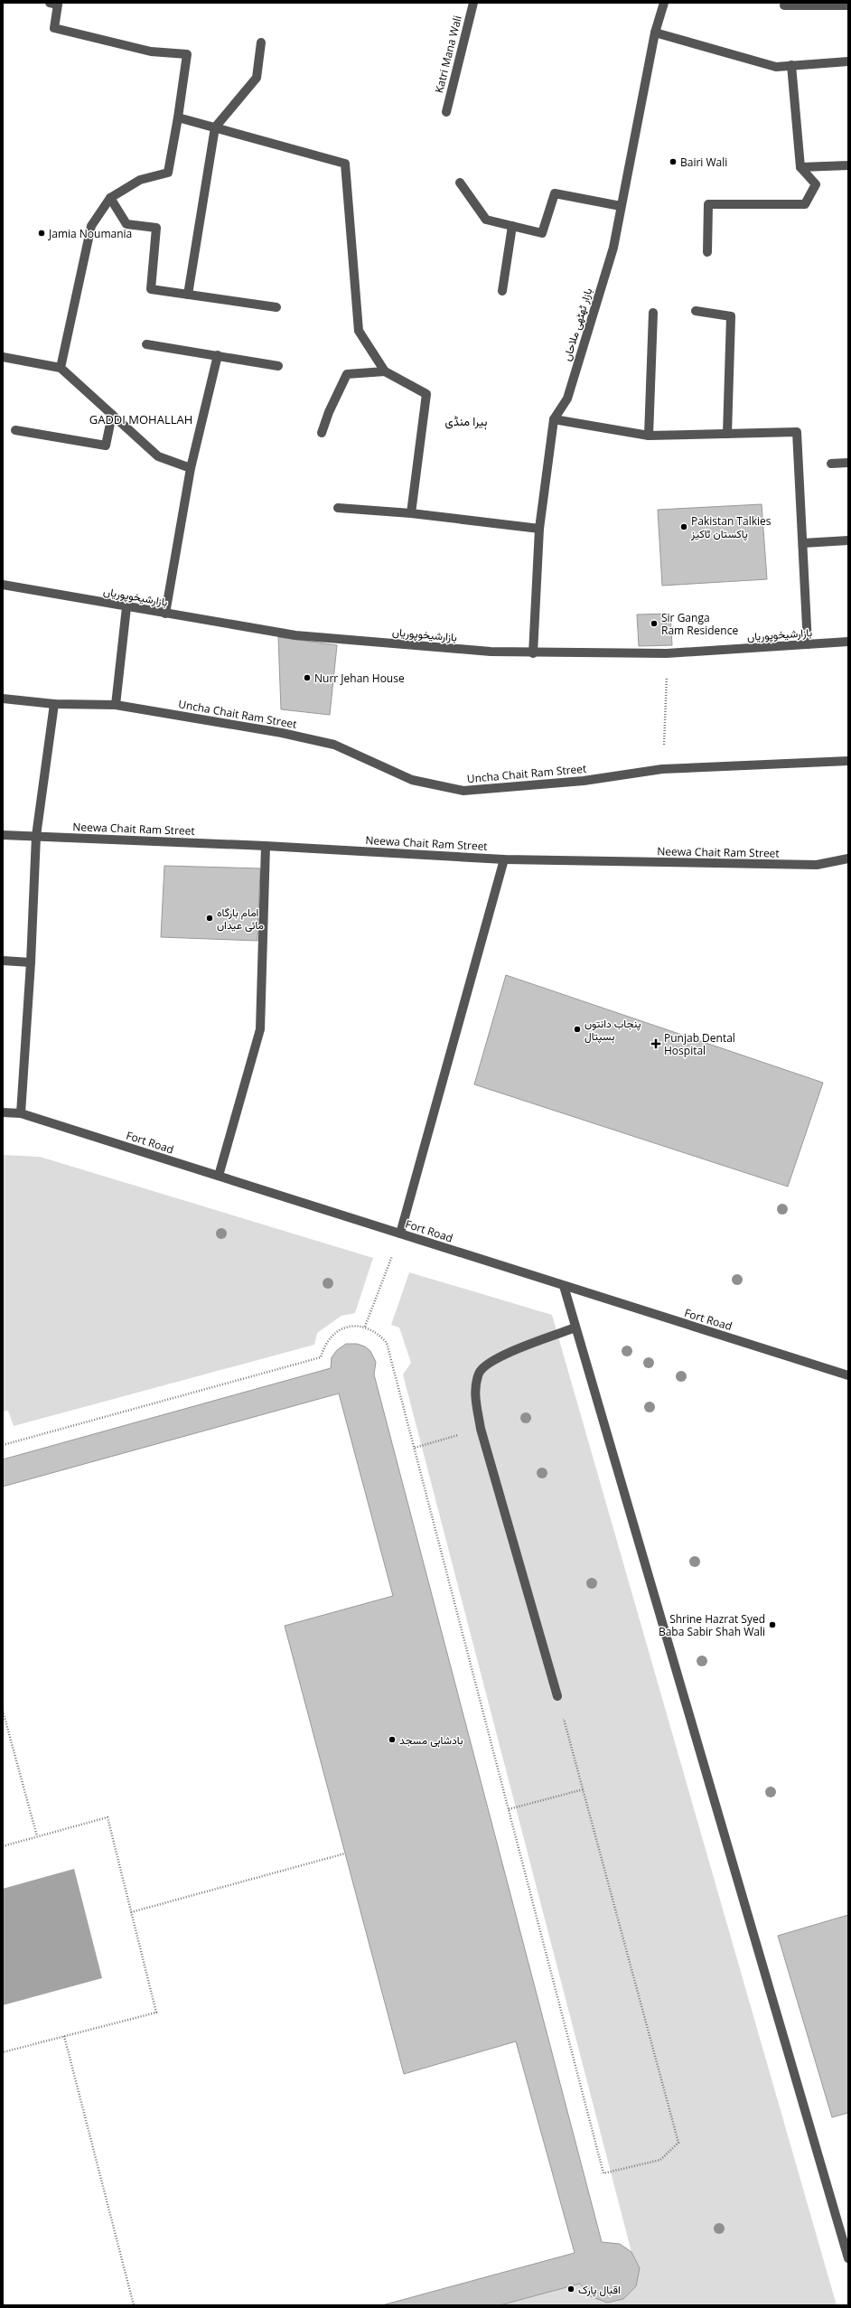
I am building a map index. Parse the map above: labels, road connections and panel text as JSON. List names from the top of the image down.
{
  "streets": {
    "street": [
      "Katri Mana Wali",
      "بازار ٹھٹھی ملاحاں",
      "بازارشیخوپوریاں",
      "Uncha Chait Ram Street",
      "Neewa Chait Ram Street",
      "Fort Road"
    ]
  },
  "crossings": [
    ["بازار ٹھٹھی ملاحاں", "بازارشیخوپوریاں"]
  ],
  "districts": ["GADDI MOHALLAH", "ہیرا منڈی"],
  "places": {
    "other": [
      "Bairi Wali",
      "Jamia Noumania",
      "Pakistan Talkies پاکستان ٹاکیز",
      "Sir Ganga Ram Residence",
      "Nurr Jehan House",
      "امام بارگاہ مائی عیداں",
      "پنجاب دانتوں ہسپتال",
      "Shrine Hazrat Syed Baba Sabir Shah Wali",
      "بادشاہی مسجد",
      "اقبال پارک"
    ],
    "health": ["Punjab Dental Hospital"]
  }
}
